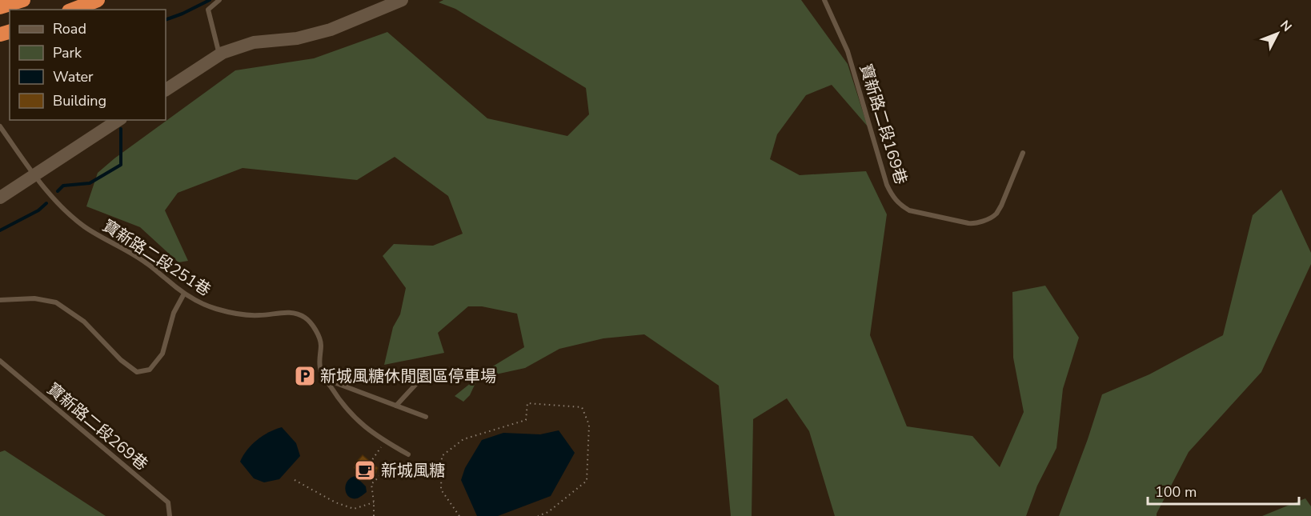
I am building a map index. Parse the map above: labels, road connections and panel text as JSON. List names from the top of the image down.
{
  "streets": {
    "lane": ["寶新路二段169巷", "寶新路二段251巷", "寶新路二段269巷"]
  },
  "places": {
    "parking": ["新城風糖休閒園區停車場"],
    "cafe": ["新城風糖"]
  },
  "legend": [
    "Road",
    "Park",
    "Water",
    "Building"
  ],
  "scale_bar": "100 m",
  "north": "top right"
}
